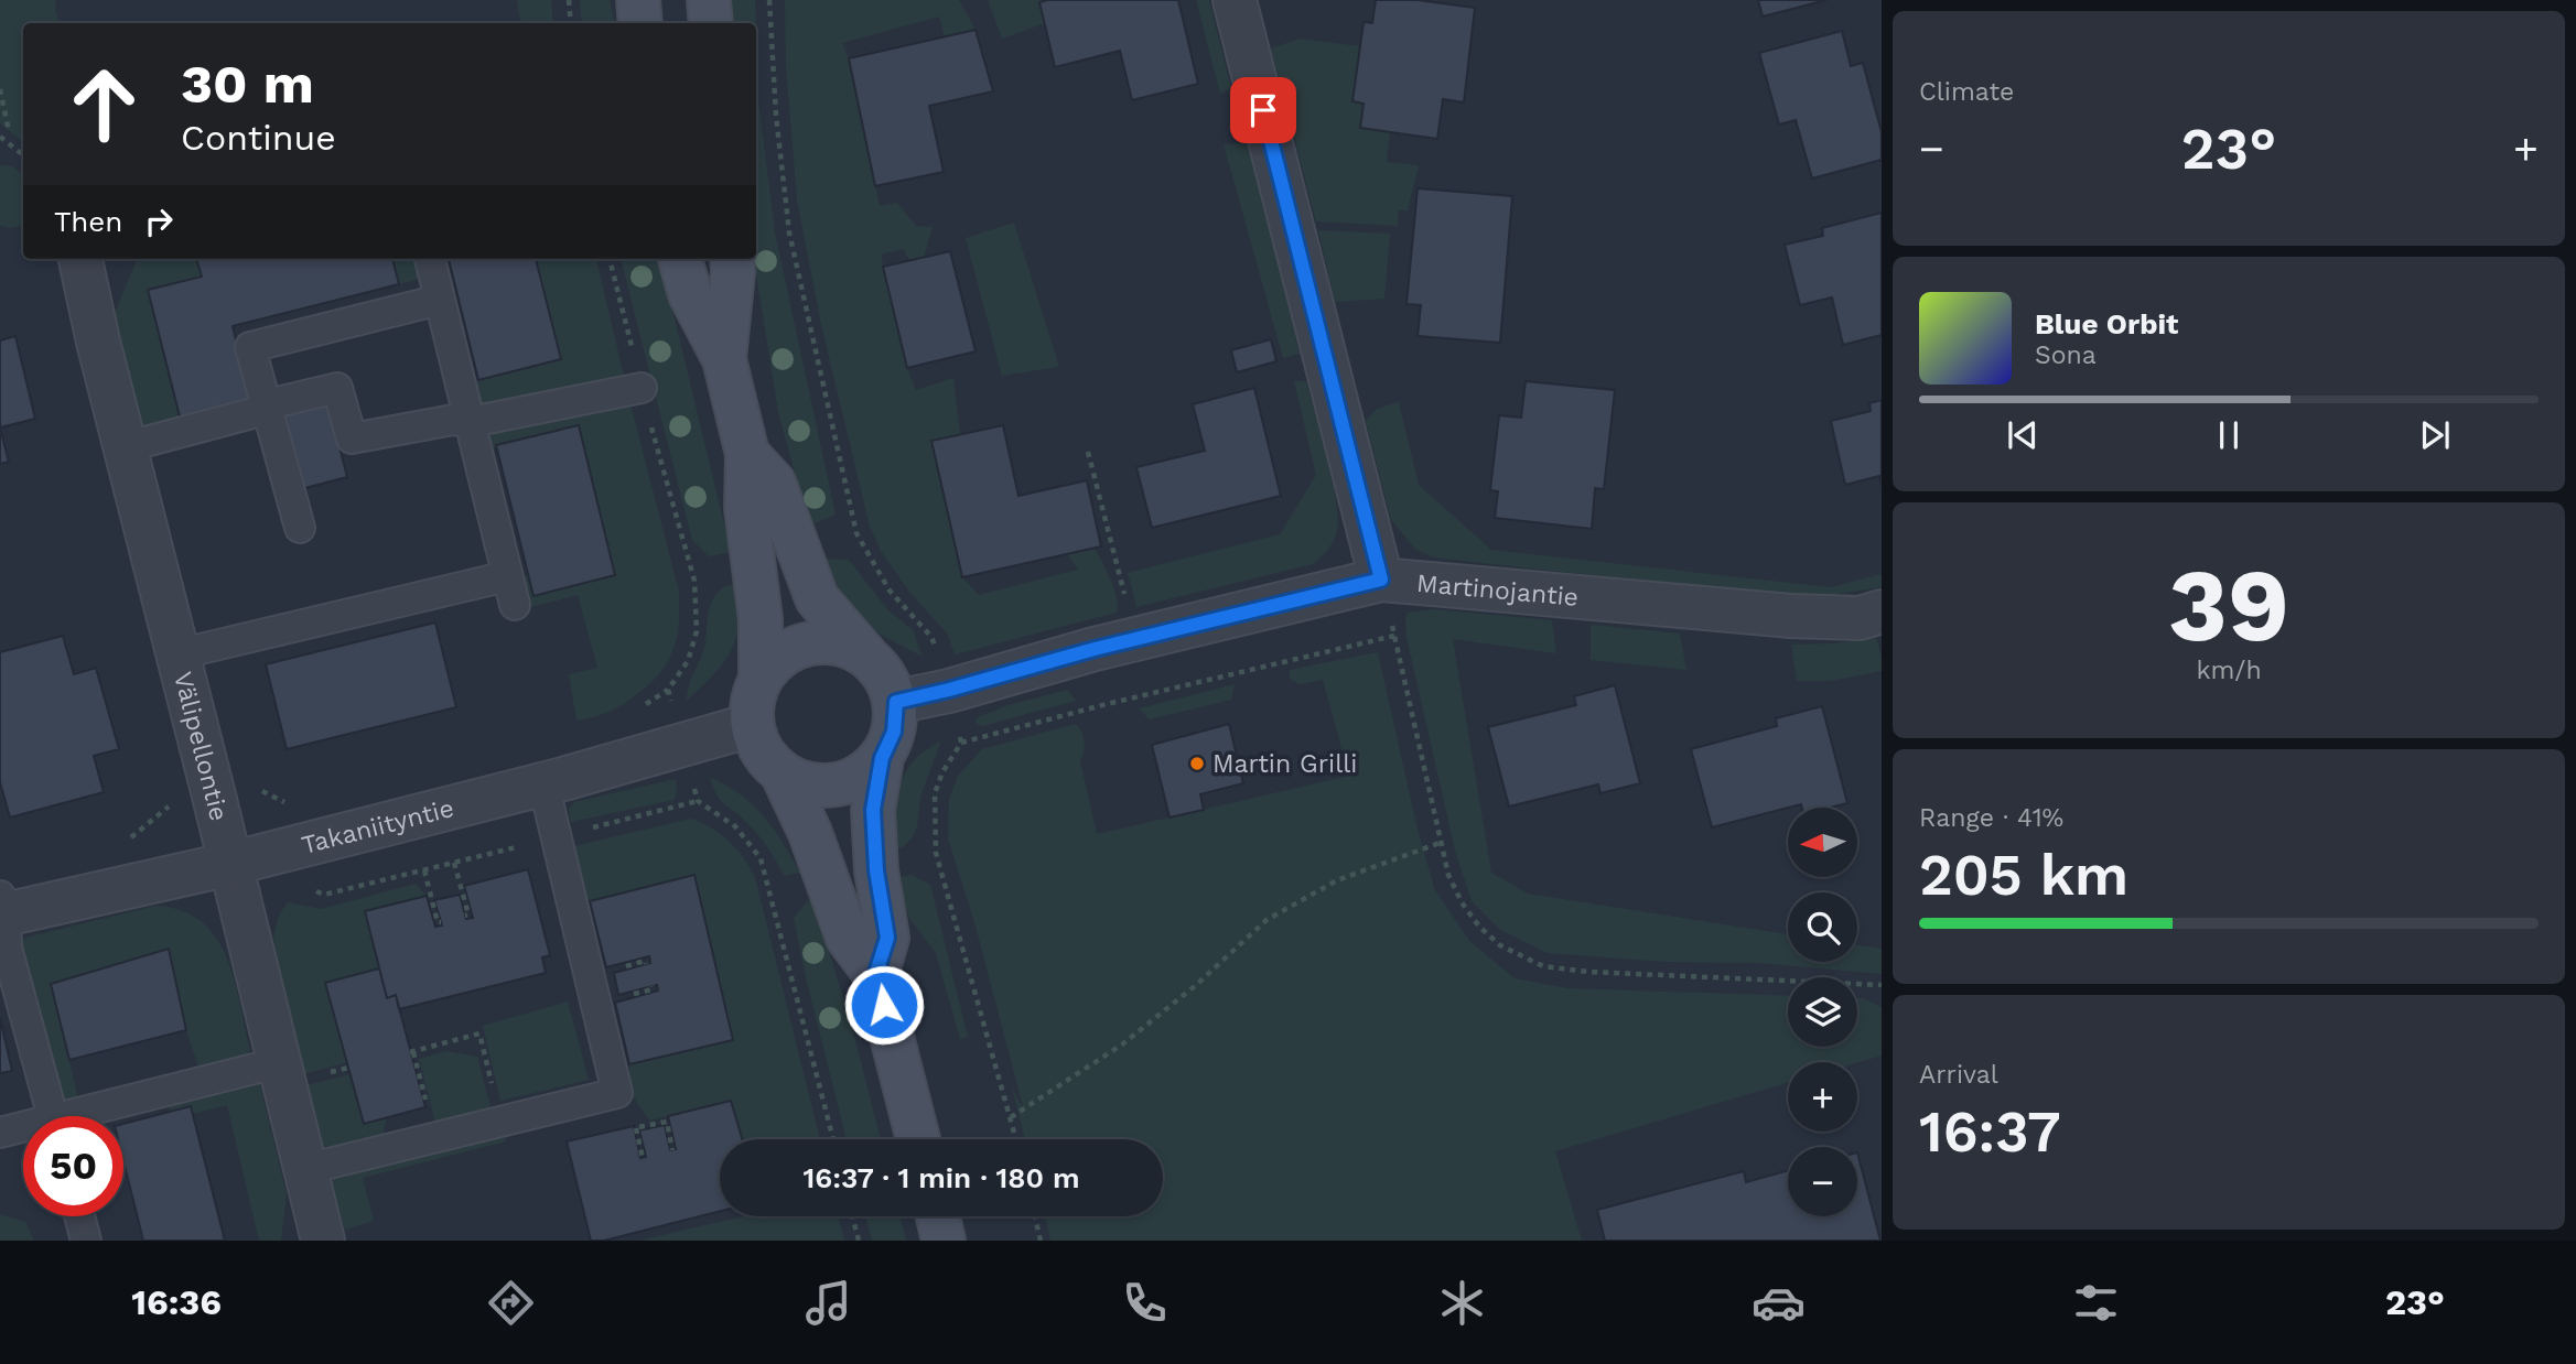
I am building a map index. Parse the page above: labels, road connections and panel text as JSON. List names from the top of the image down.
{
  "streets": {
    "street": ["Martinojantie", "Välipellontie", "Takaniityntie"]
  },
  "crossings": [
    ["Martinojantie", "Takaniityntie"],
    ["Välipellontie", "Takaniityntie"]
  ],
  "places": ["Martin Grilli"],
  "north": "left",
  "page": {
    "tile": [
      "Climate",
      ["39", "km/h"],
      ["Range · 41%", "205 km"],
      ["Arrival", "16:37"]
    ],
    "turn": ["30 m", "Continue"],
    "heat": ["−", "23°", "+"],
    "then": "Then",
    "song": ["Blue Orbit", "Sona"],
    "map_buttons": ["+", "−"],
    "limit": "50",
    "trip": "16:37 · 1 min · 180 m",
    "tabs": ["16:36", "23°"]
  }
}
